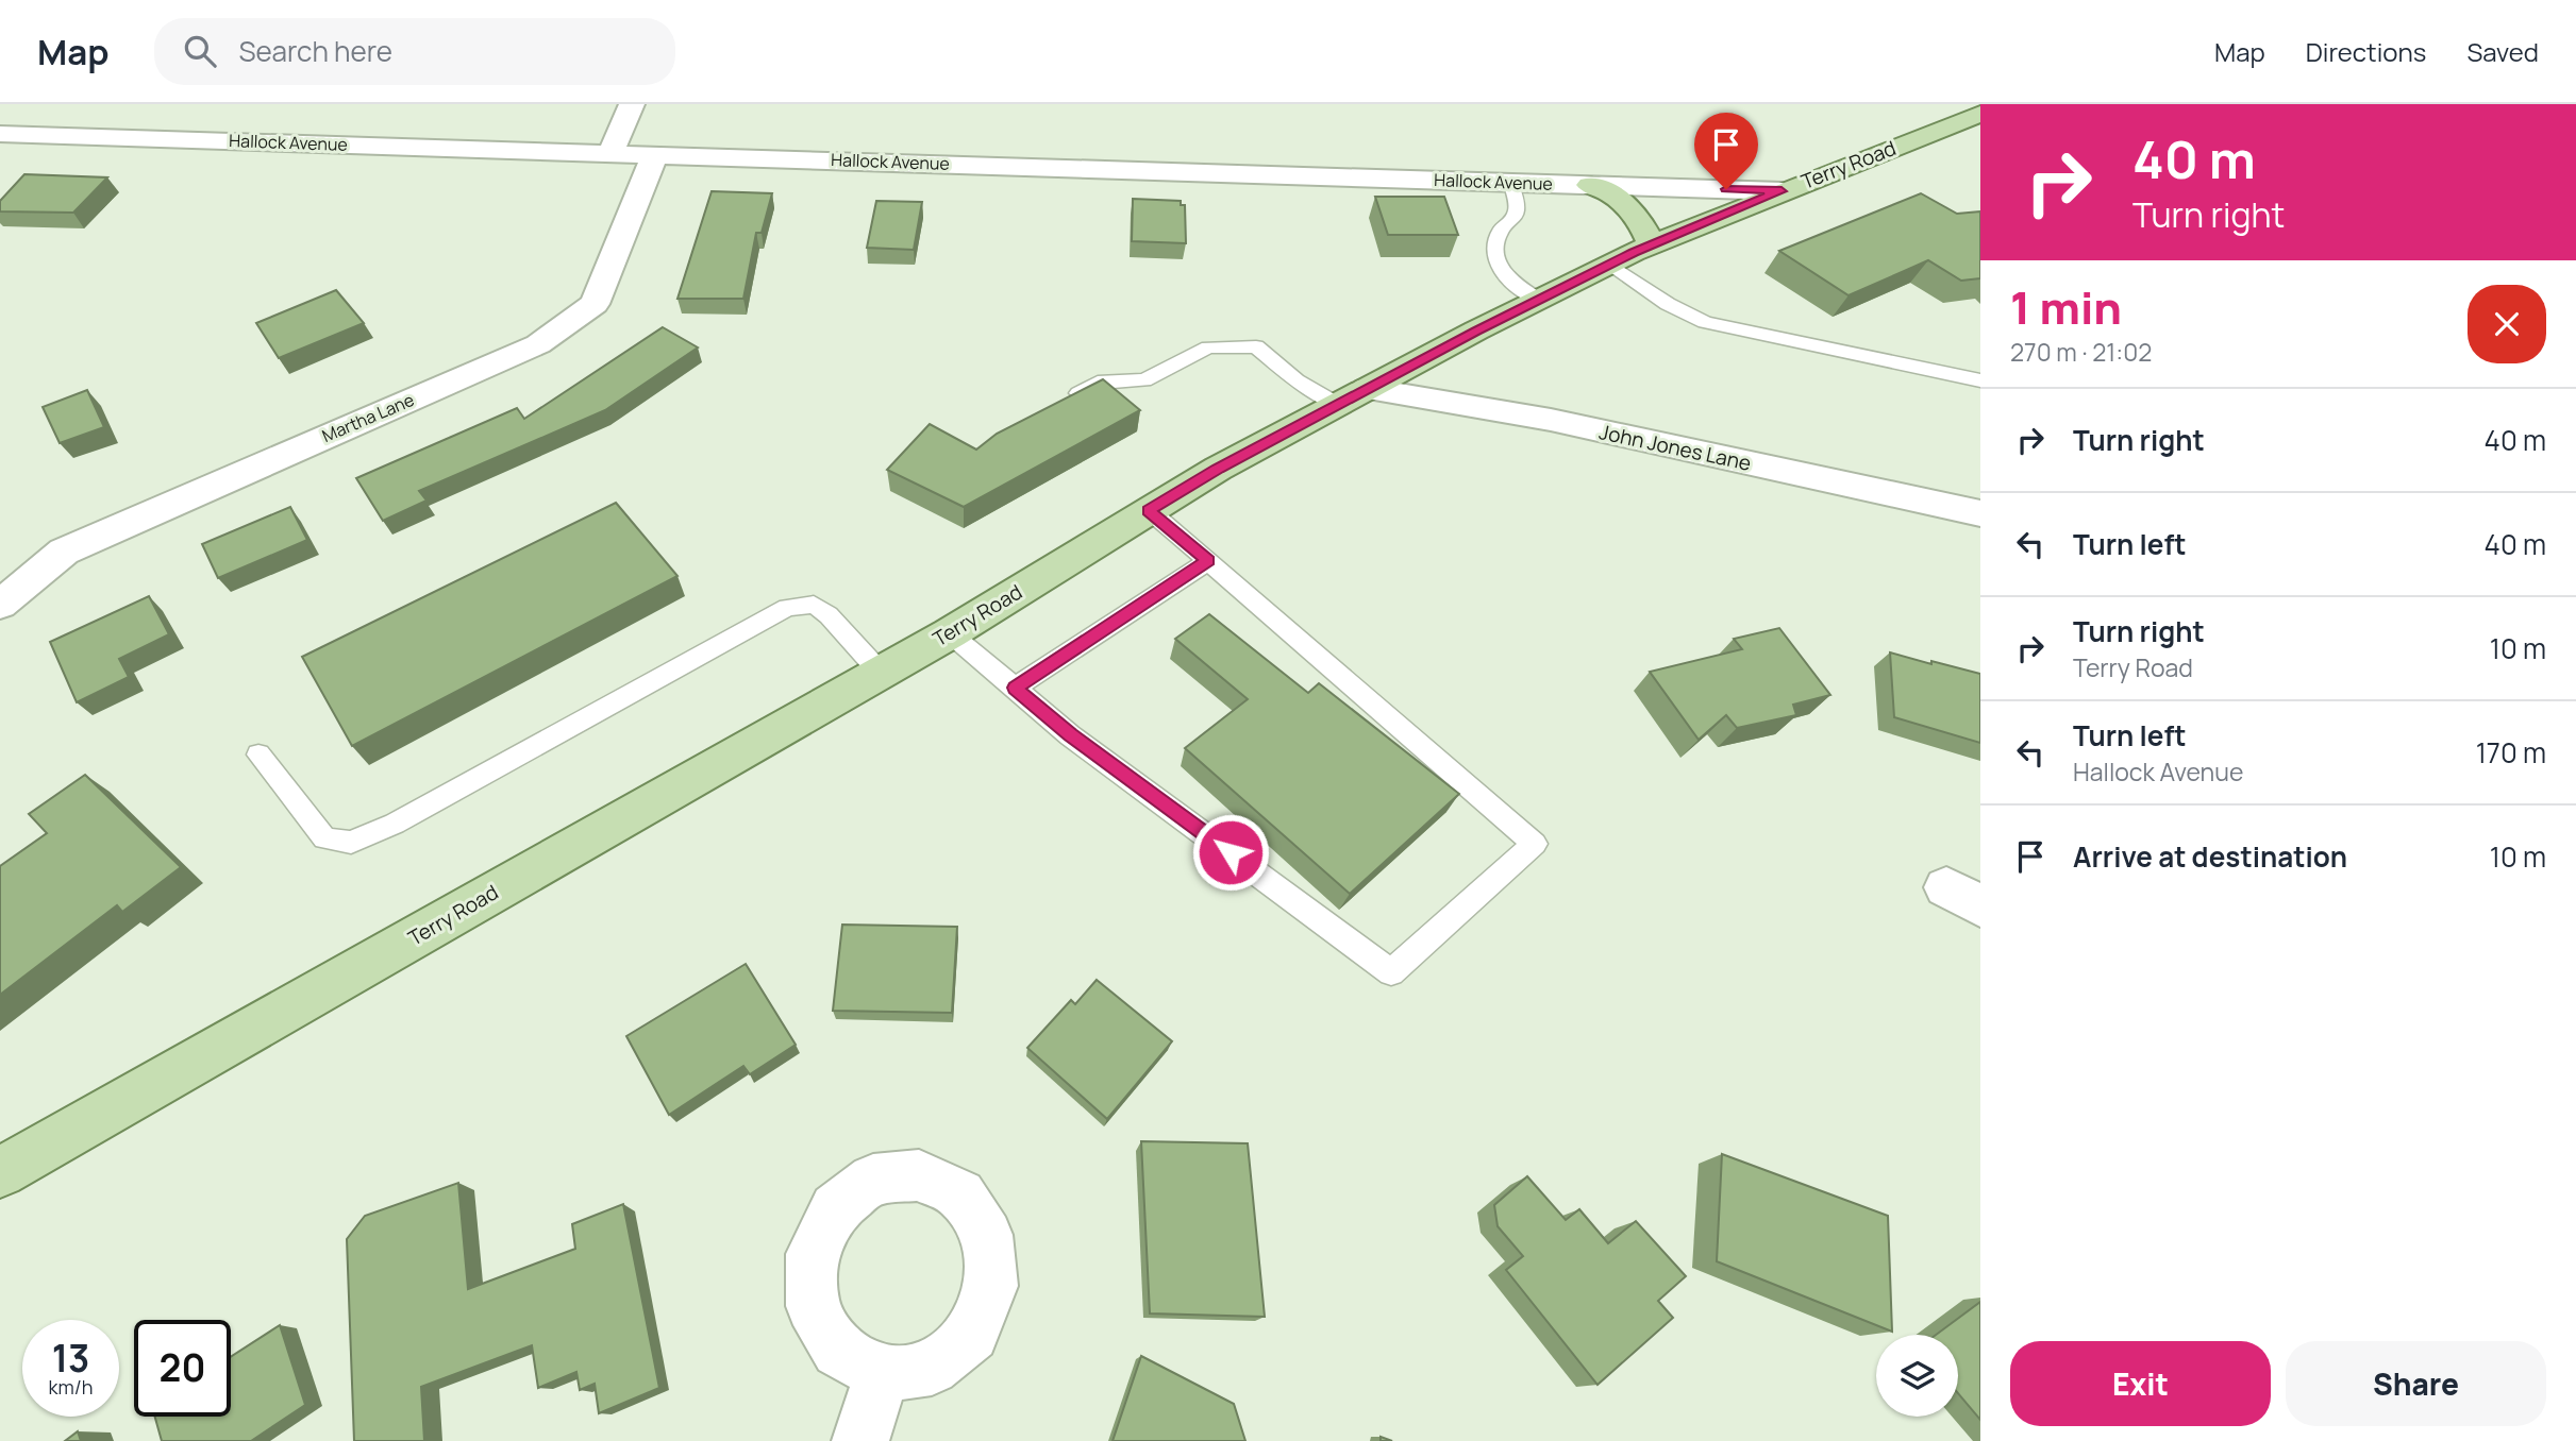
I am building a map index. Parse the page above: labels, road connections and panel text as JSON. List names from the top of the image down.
{
  "streets": {
    "main road": ["Terry Road"],
    "street": ["Hallock Avenue", "Martha Lane", "John Jones Lane"]
  },
  "crossings": [
    ["Hallock Avenue", "Terry Road"],
    ["Hallock Avenue", "Martha Lane"],
    ["Terry Road", "John Jones Lane"]
  ],
  "page": {
    "header": "Map",
    "search": "Search here",
    "nav": ["Map", "Directions", "Saved"],
    "turn": ["40 m", "Turn right"],
    "heading": ["1 min", "270 m · 21:02"],
    "list": [
      {
        "name": "Turn right",
        "value": "40 m"
      },
      {
        "name": "Turn left",
        "value": "40 m"
      },
      {
        "name": "Turn right",
        "note": "Terry Road",
        "value": "10 m"
      },
      {
        "name": "Turn left",
        "note": "Hallock Avenue",
        "value": "170 m"
      },
      {
        "name": "Arrive at destination",
        "value": "10 m"
      }
    ],
    "speed": "13 km/h",
    "limit": "20",
    "buttons": ["Exit", "Share"]
  }
}
